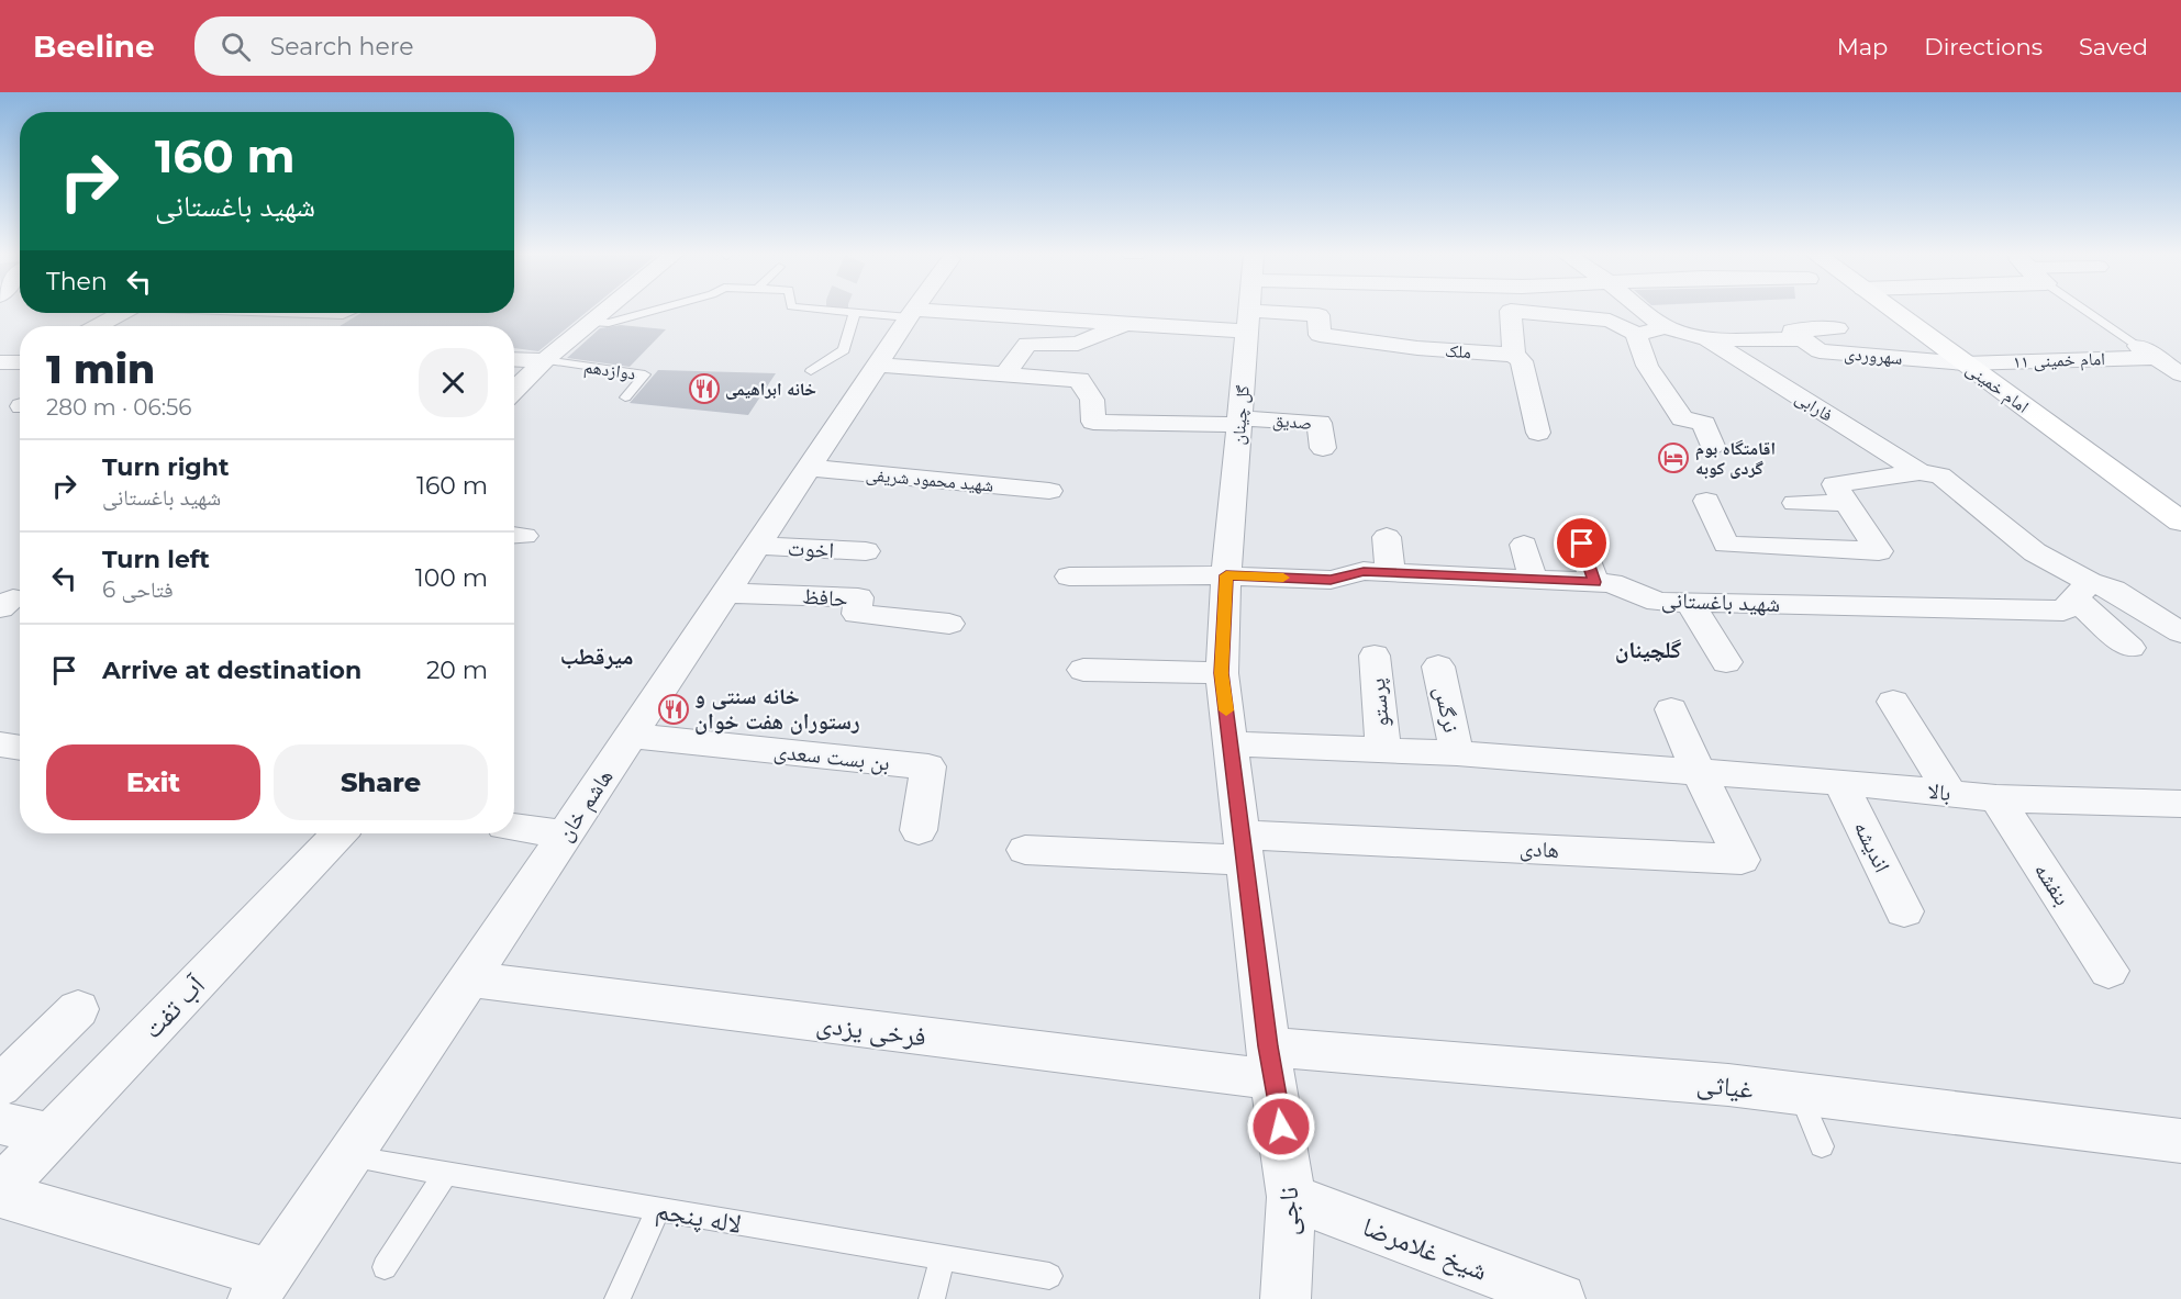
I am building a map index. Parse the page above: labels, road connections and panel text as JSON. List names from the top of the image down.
{
  "streets": {
    "main road": ["امام خمینی"],
    "street": [
      "ملک",
      "سهروردی",
      "امام خمینی ۱۱",
      "فارابی",
      "گل چینان",
      "صدیق",
      "شهید محمود شریفی",
      "اخوت",
      "حافظ",
      "شهید باغستانی",
      "پرستو",
      "نرگس",
      "بن بست سعدی",
      "بالا",
      "هاشم خان",
      "اندیشه",
      "هادی",
      "بنفشه",
      "آب تفت",
      "فرخی یزدی",
      "غیاثی",
      "ناجی",
      "شیخ غلامرضا"
    ],
    "lane": ["دوازدهم", "لاله پنجم"]
  },
  "crossings": [
    ["ملک", "گل چینان"],
    ["سهروردی", "امام خمینی ۱۱"],
    ["سهروردی", "امام خمینی"],
    ["سهروردی", "فارابی"],
    ["امام خمینی ۱۱", "امام خمینی"],
    ["فارابی", "شهید باغستانی"],
    ["گل چینان", "صدیق"],
    ["گل چینان", "شهید باغستانی"],
    ["گل چینان", "ناجی"],
    ["شهید محمود شریفی", "هاشم خان"],
    ["اخوت", "هاشم خان"],
    ["حافظ", "هاشم خان"],
    ["شهید باغستانی", "ناجی"],
    ["پرستو", "بالا"],
    ["نرگس", "بالا"],
    ["بن بست سعدی", "هاشم خان"],
    ["بالا", "اندیشه"],
    ["بالا", "هادی"],
    ["بالا", "بنفشه"],
    ["بالا", "ناجی"],
    ["هاشم خان", "فرخی یزدی"],
    ["هاشم خان", "لاله پنجم"],
    ["هادی", "ناجی"],
    ["فرخی یزدی", "غیاثی"],
    ["فرخی یزدی", "ناجی"],
    ["غیاثی", "ناجی"],
    ["ناجی", "شیخ غلامرضا"]
  ],
  "districts": ["گلچینان", "میرقطب"],
  "places": {
    "restaurant": ["خانه ابراهیمی", "خانه سنتی و رستوران هفت خوان"],
    "hotel": ["اقامتگاه بوم گردی کوبه"]
  },
  "page": {
    "header": "Beeline",
    "search": "Search here",
    "nav": ["Map", "Directions", "Saved"],
    "turn": ["160 m", "شهید باغستانی"],
    "then": "Then",
    "heading": ["1 min", "280 m · 06:56"],
    "list": [
      {
        "name": "Turn right",
        "note": "شهید باغستانی",
        "value": "160 m"
      },
      {
        "name": "Turn left",
        "note": "فتاحی 6",
        "value": "100 m"
      },
      {
        "name": "Arrive at destination",
        "value": "20 m"
      }
    ],
    "buttons": ["Exit", "Share"]
  }
}
